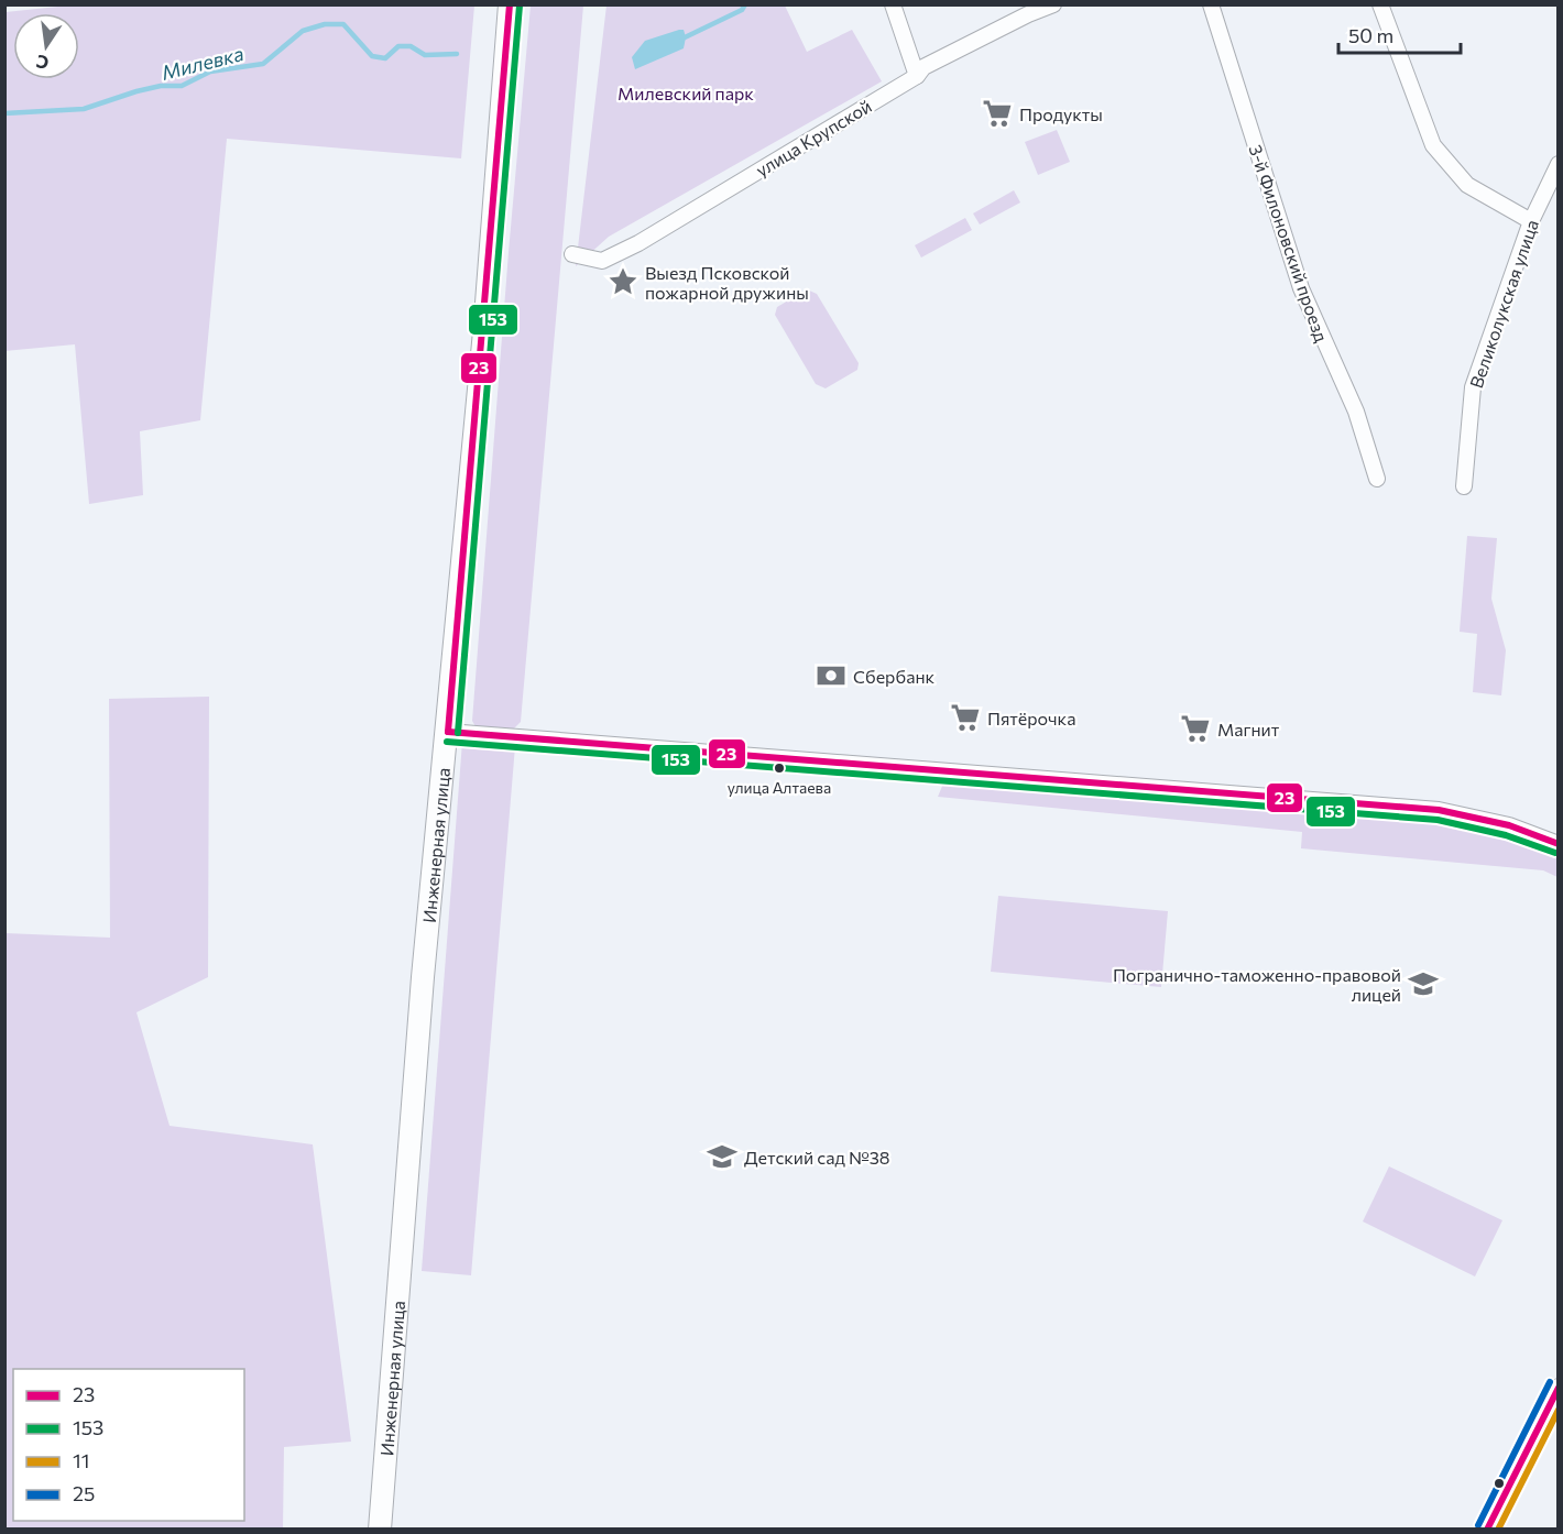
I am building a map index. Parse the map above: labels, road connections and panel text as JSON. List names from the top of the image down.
{
  "streets": {
    "main road": ["Инженерная улица"],
    "street": ["улица Крупской", "3-й Филоновский проезд", "Великолукская улица"]
  },
  "water": ["Милевка"],
  "parks": ["Милевский парк"],
  "places": {
    "supermarket": ["Продукты", "Пятёрочка", "Магнит"],
    "place": ["Выезд Псковской пожарной дружины"],
    "bank": ["Сбербанк"],
    "other": ["улица Алтаева"],
    "school or university": ["Погранично-таможенно-правовой лицей", "Детский сад №38"]
  },
  "lines": [
    "transit line 23",
    "transit line 153",
    "transit line 25",
    "transit line 11"
  ],
  "legend": [
    "23",
    "153",
    "11",
    "25"
  ],
  "scale_bar": "50 m",
  "north": "bottom"
}
